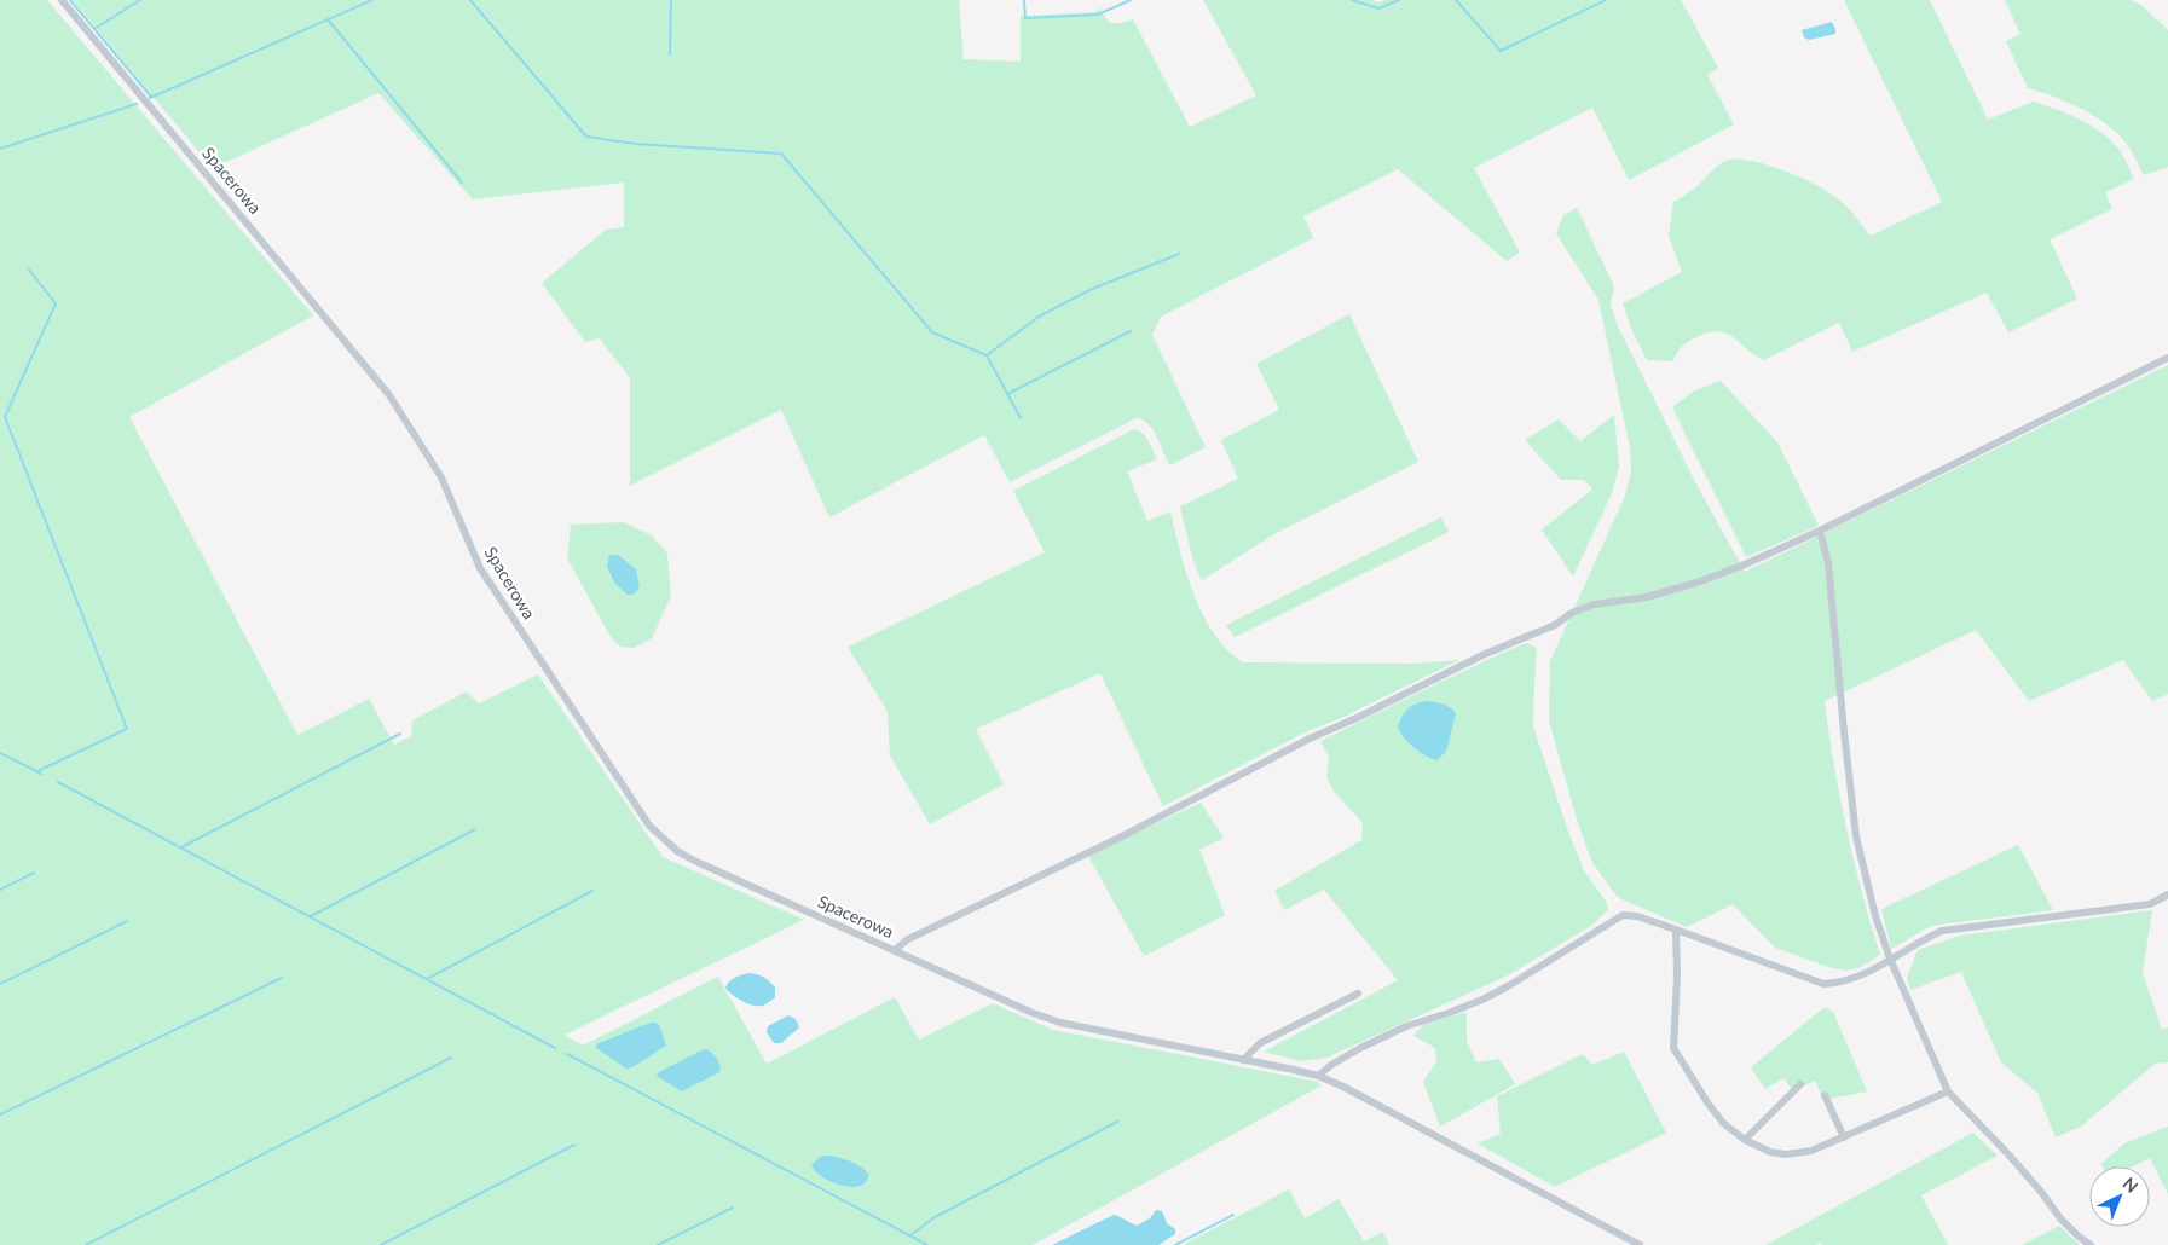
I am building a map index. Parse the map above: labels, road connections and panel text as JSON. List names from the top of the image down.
{
  "streets": {
    "street": ["Spacerowa"]
  },
  "north": "top right"
}
